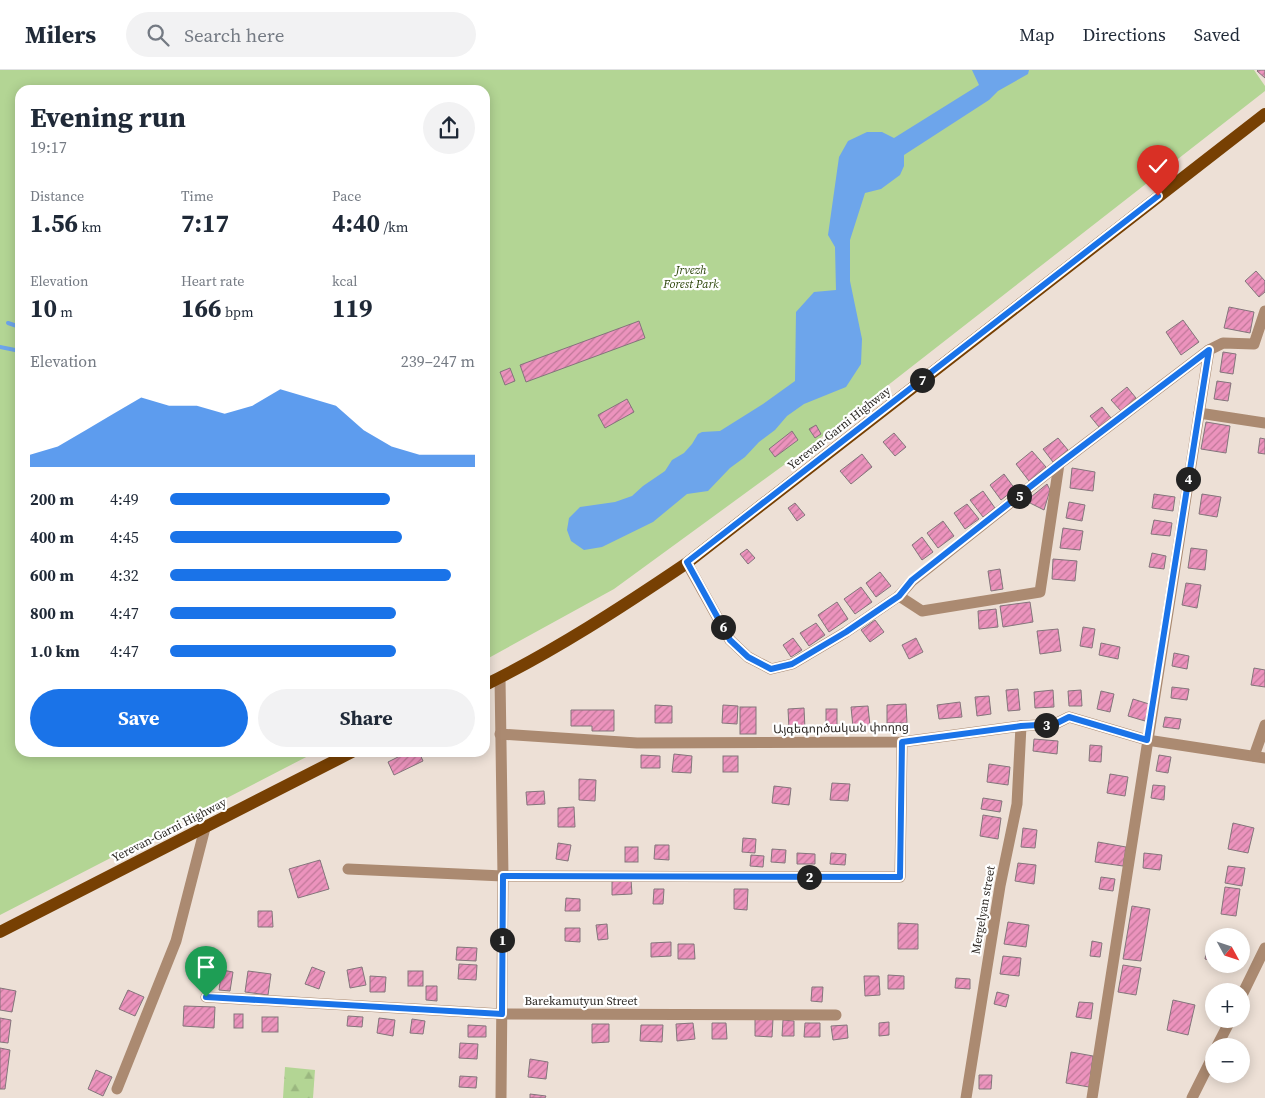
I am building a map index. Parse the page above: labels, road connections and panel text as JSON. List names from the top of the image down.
{
  "streets": {
    "main road": ["Yerevan-Garni Highway"],
    "street": ["Այգեգործական փողոց", "Mergelyan street", "Barekamutyun Street"]
  },
  "crossings": [
    ["Այգեգործական փողոց", "Mergelyan street"]
  ],
  "parks": ["Jrvezh Forest Park"],
  "north": "bottom right",
  "page": {
    "header": "Milers",
    "search": "Search here",
    "nav": ["Map", "Directions", "Saved"],
    "heading": ["Evening run", "19:17"],
    "stats": [
      ["Distance", "1.56 km"],
      ["Time", "7:17"],
      ["Pace", "4:40 /km"],
      ["Elevation", "10 m"],
      ["Heart rate", "166 bpm"],
      ["kcal", "119"]
    ],
    "chart": ["Elevation", "239–247 m"],
    "pins": [
      "7",
      "4",
      "5",
      "6",
      "3",
      "2",
      "1"
    ],
    "list": [
      {
        "name": "200 m",
        "note": "4:49"
      },
      {
        "name": "400 m",
        "note": "4:45"
      },
      {
        "name": "600 m",
        "note": "4:32"
      },
      {
        "name": "800 m",
        "note": "4:47"
      },
      {
        "name": "1.0 km",
        "note": "4:47"
      }
    ],
    "buttons": ["Save", "Share"],
    "map_buttons": ["+", "−"]
  }
}
